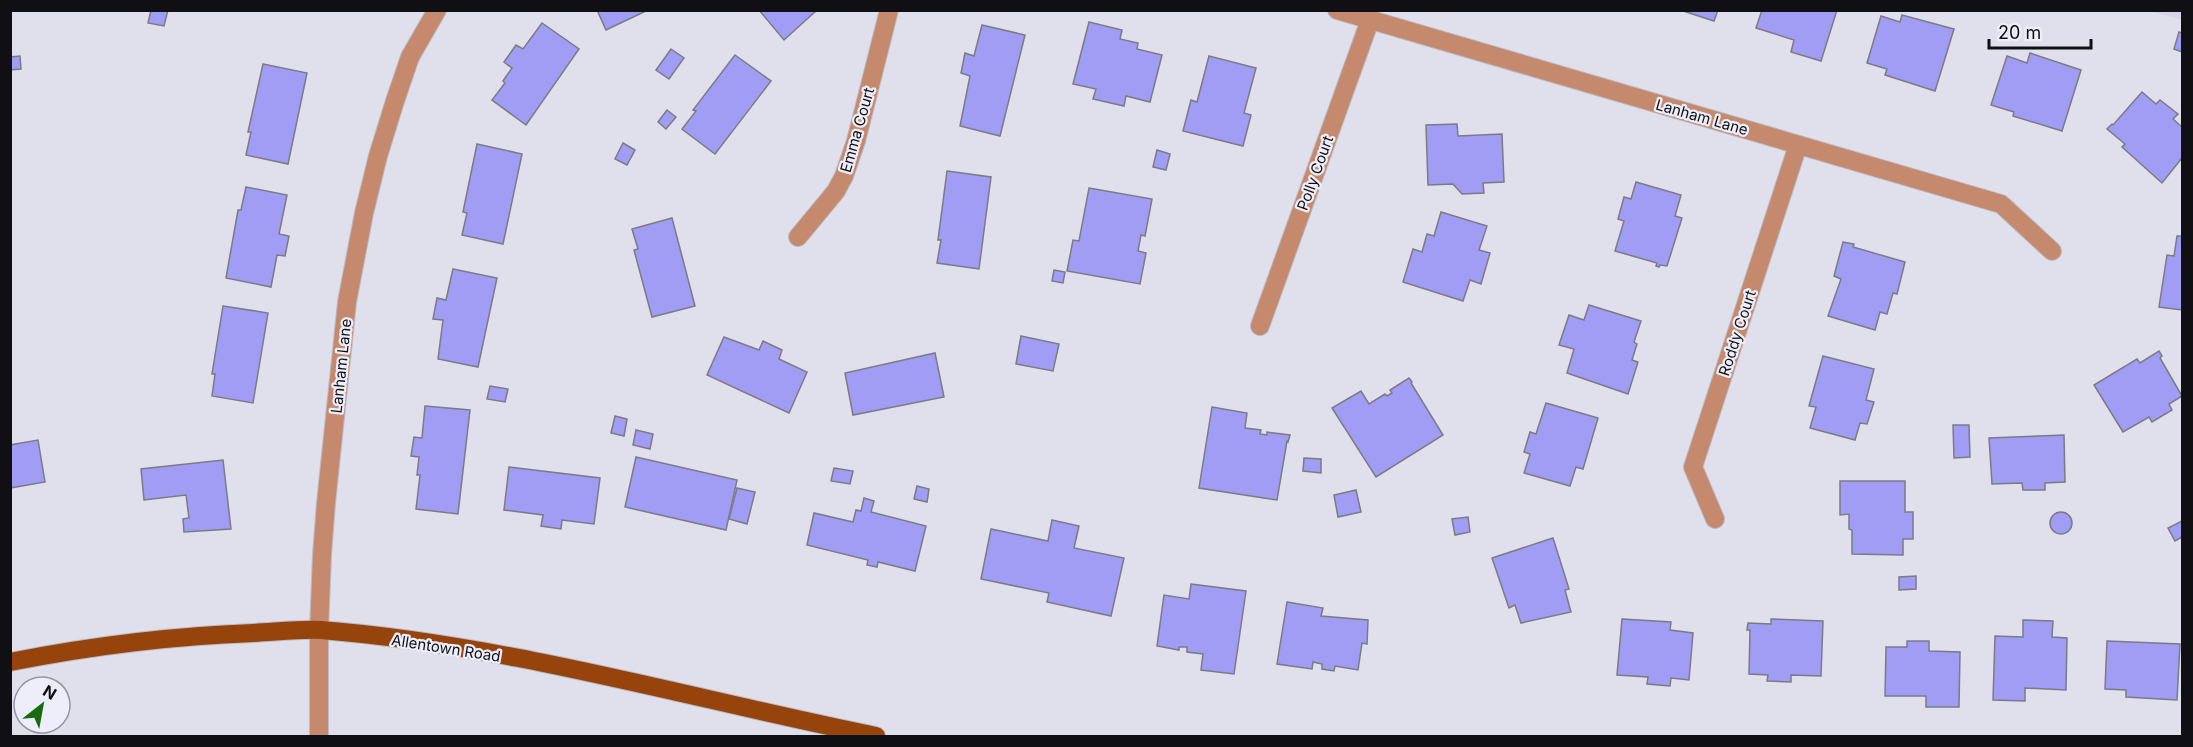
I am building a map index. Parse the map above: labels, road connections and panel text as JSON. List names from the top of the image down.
{
  "streets": {
    "main road": ["Allentown Road"],
    "street": [
      "Lanham Lane",
      "Emma Court",
      "Polly Court",
      "Roddy Court"
    ]
  },
  "crossings": [
    ["Lanham Lane", "Polly Court"],
    ["Lanham Lane", "Roddy Court"],
    ["Lanham Lane", "Allentown Road"]
  ],
  "scale_bar": "20 m",
  "north": "top right"
}
